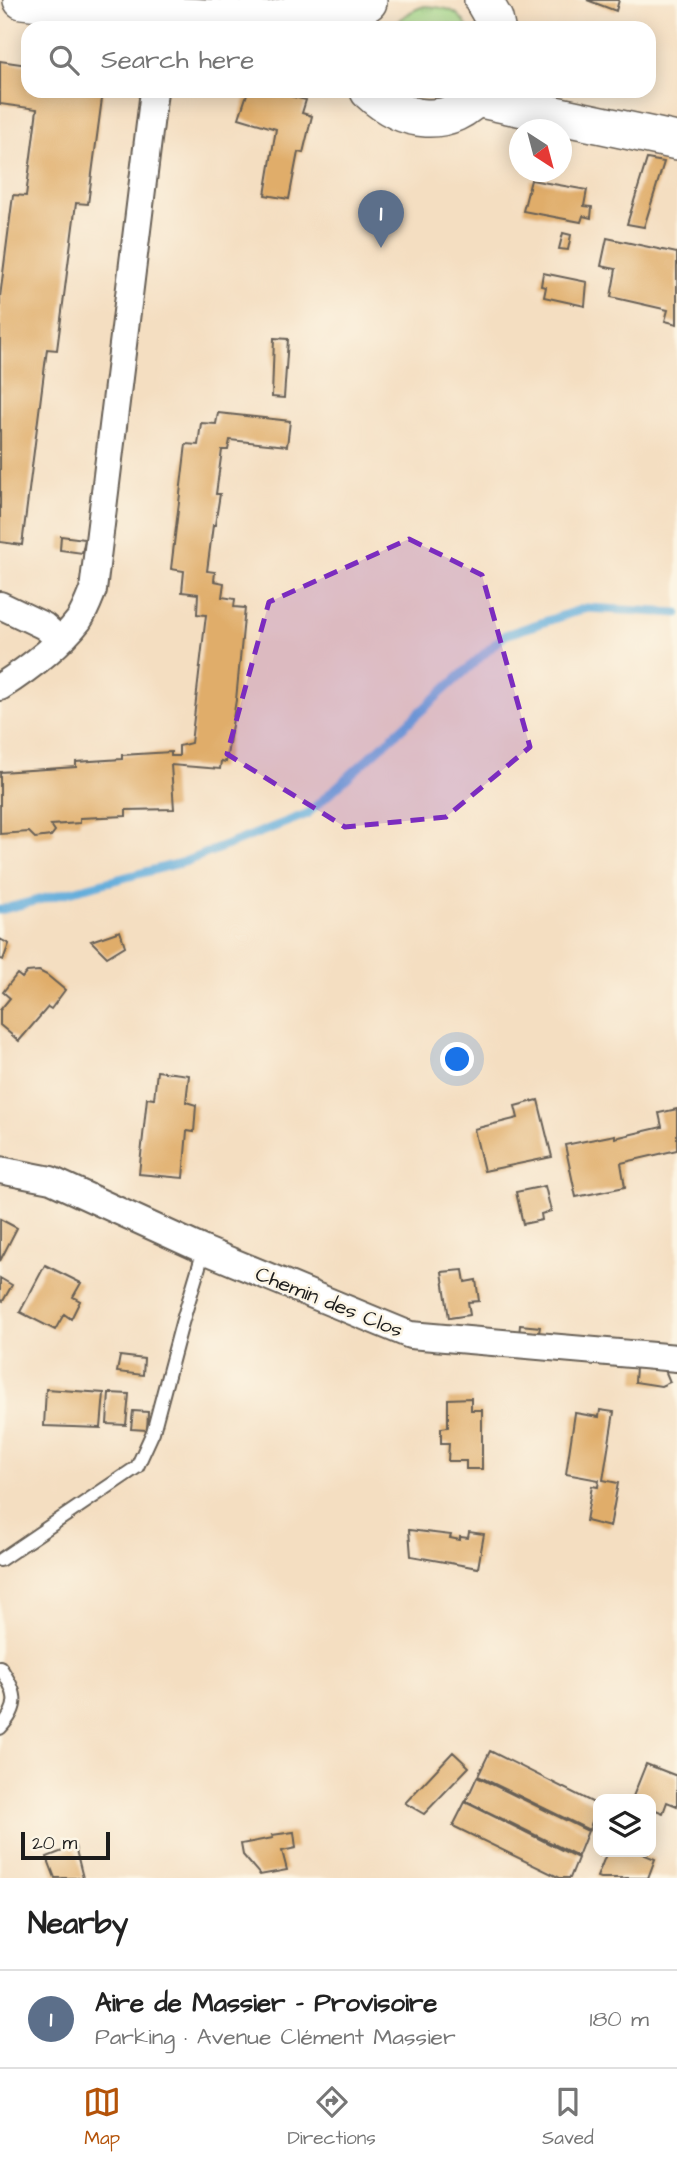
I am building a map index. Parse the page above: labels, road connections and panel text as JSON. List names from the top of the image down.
{
  "streets": {
    "street": ["Chemin des Clos"]
  },
  "scale_bar": "20 m",
  "north": "bottom right",
  "page": {
    "search": "Search here",
    "pins": "1",
    "scale": "20 m",
    "heading": "Nearby",
    "list": [
      {
        "mark": "1",
        "name": "Aire de Massier - Provisoire",
        "note": "Parking · Avenue Clément Massier",
        "value": "180 m"
      }
    ],
    "nav": ["Map", "Directions", "Saved"]
  }
}
